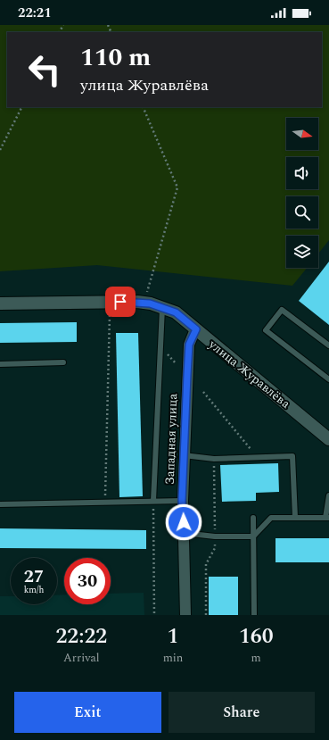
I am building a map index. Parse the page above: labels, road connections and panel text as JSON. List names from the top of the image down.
{
  "streets": {
    "street": ["улица Журавлёва", "Западная улица"]
  },
  "crossings": [
    ["улица Журавлёва", "Западная улица"]
  ],
  "north": "right",
  "page": {
    "status": "22:21",
    "turn": ["110 m", "улица Журавлёва"],
    "speed": "27 km/h",
    "limit": "30",
    "eta": [
      "22:22",
      "Arrival",
      "1",
      "min",
      "160",
      "m"
    ],
    "buttons": ["Exit", "Share"]
  }
}
